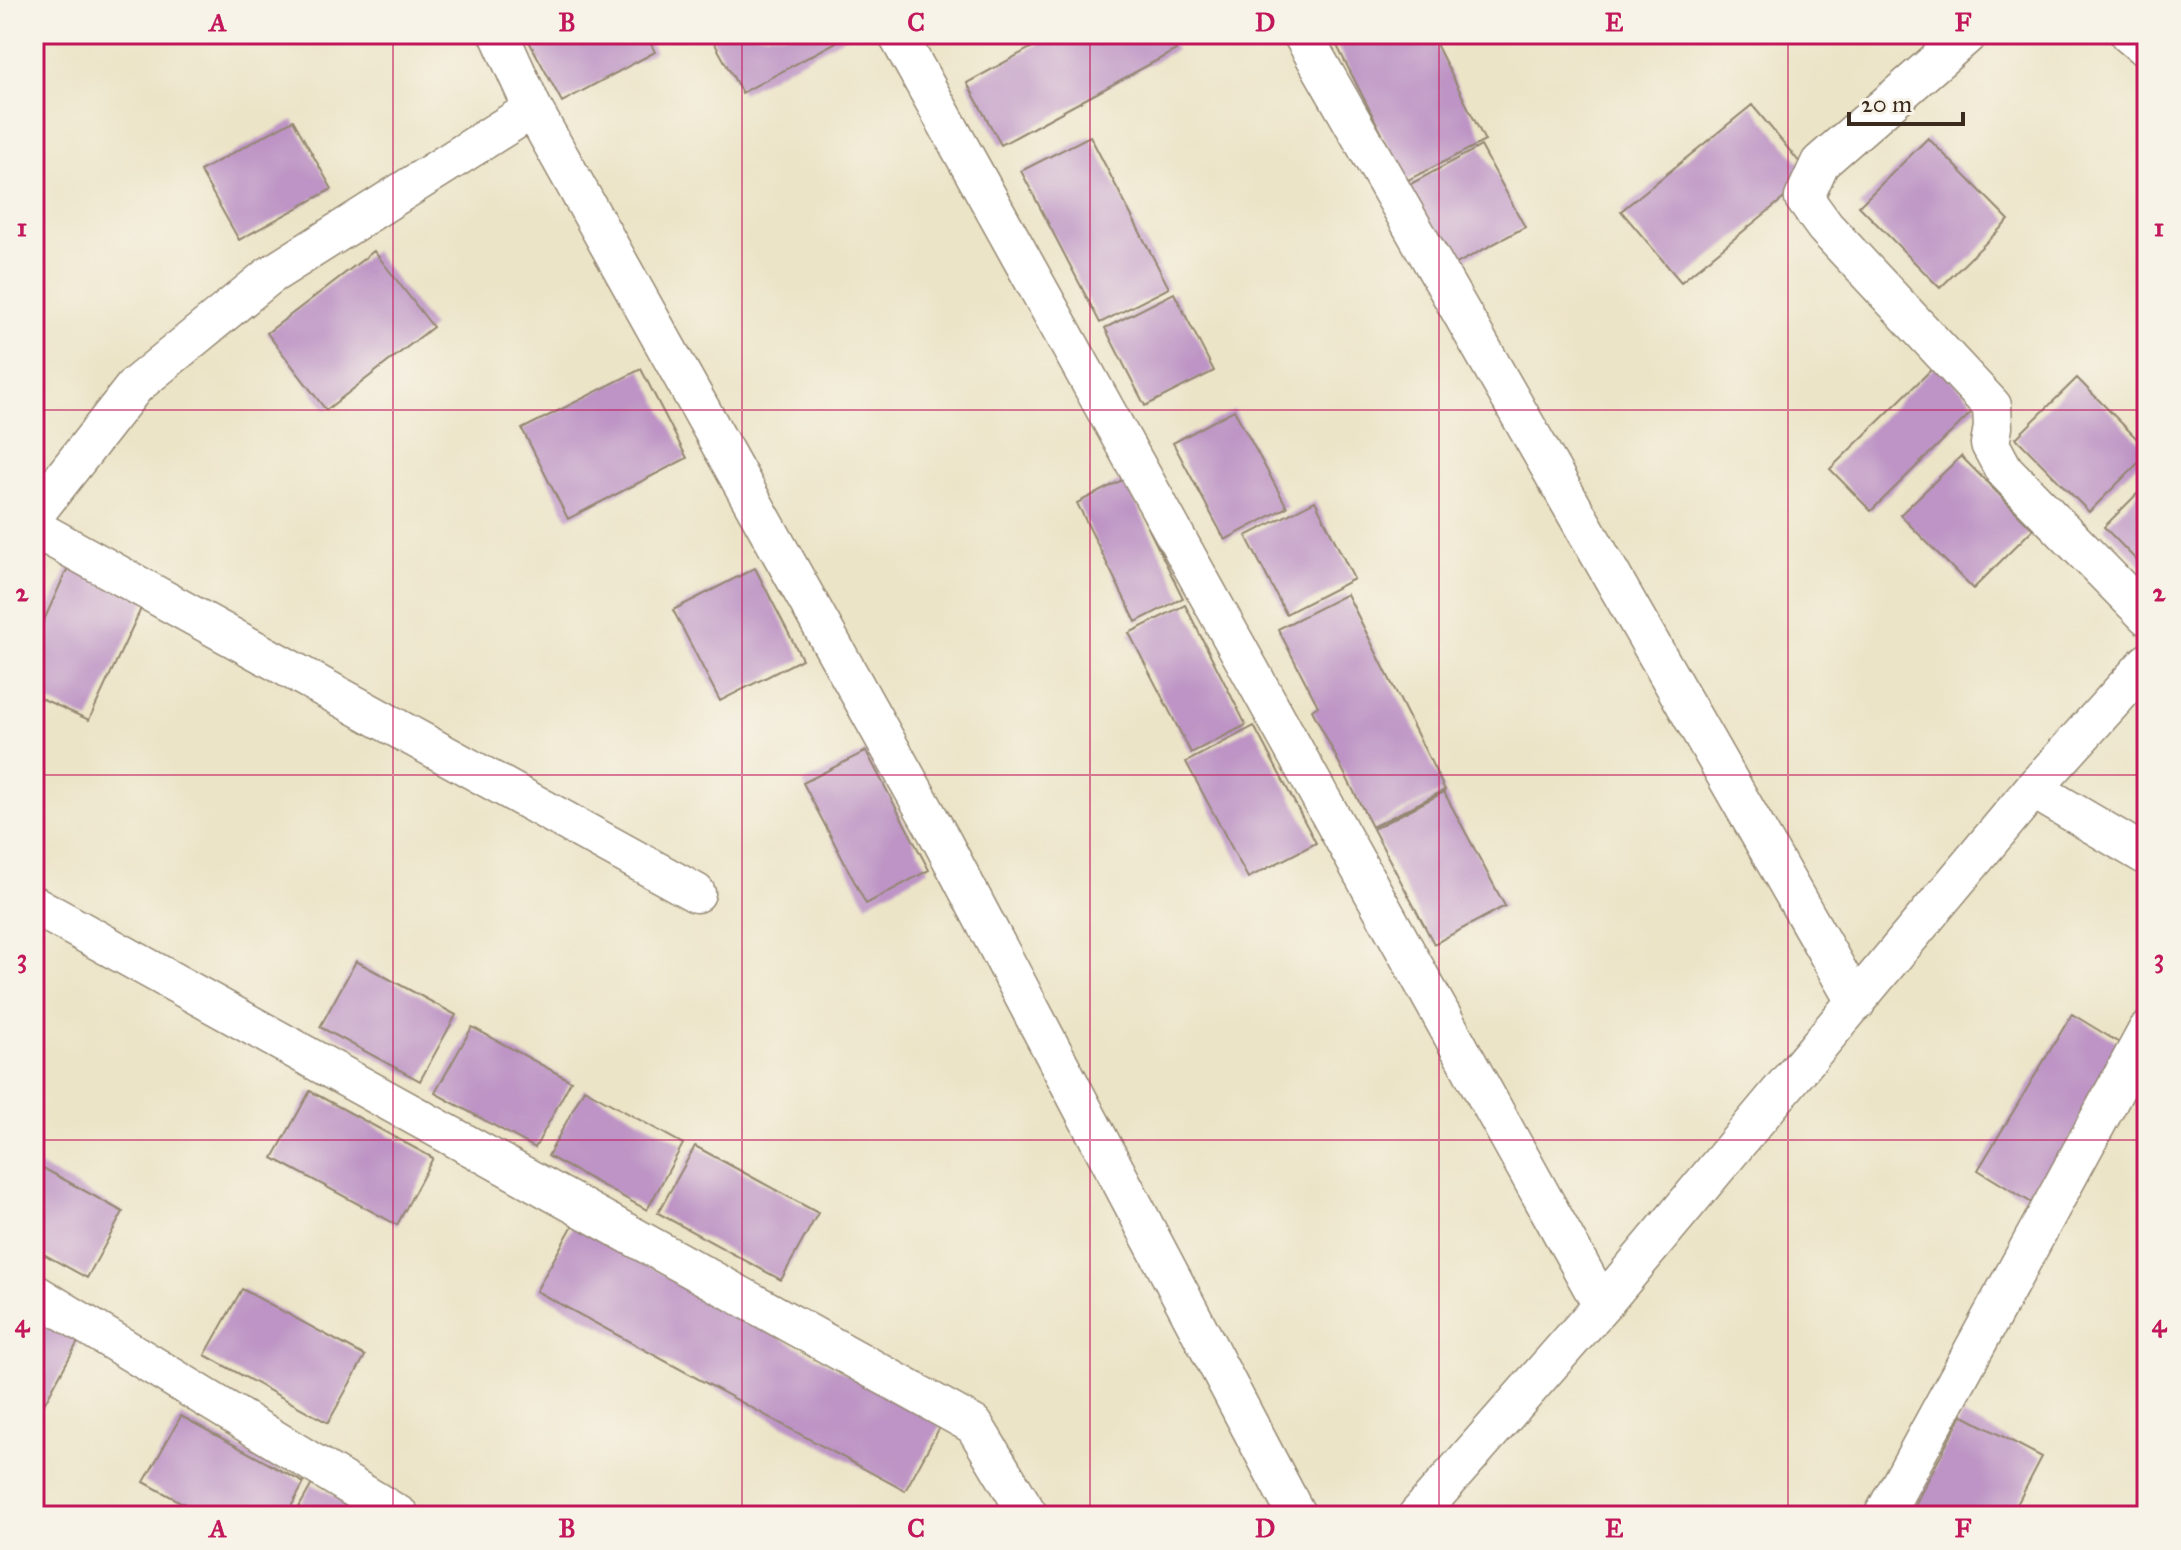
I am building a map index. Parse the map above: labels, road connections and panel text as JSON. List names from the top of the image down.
{
  "scale_bar": "20 m",
  "grid": {
    "columns": [
      "A",
      "B",
      "C",
      "D",
      "E",
      "F"
    ],
    "rows": [
      "1",
      "2",
      "3",
      "4"
    ]
  }
}
